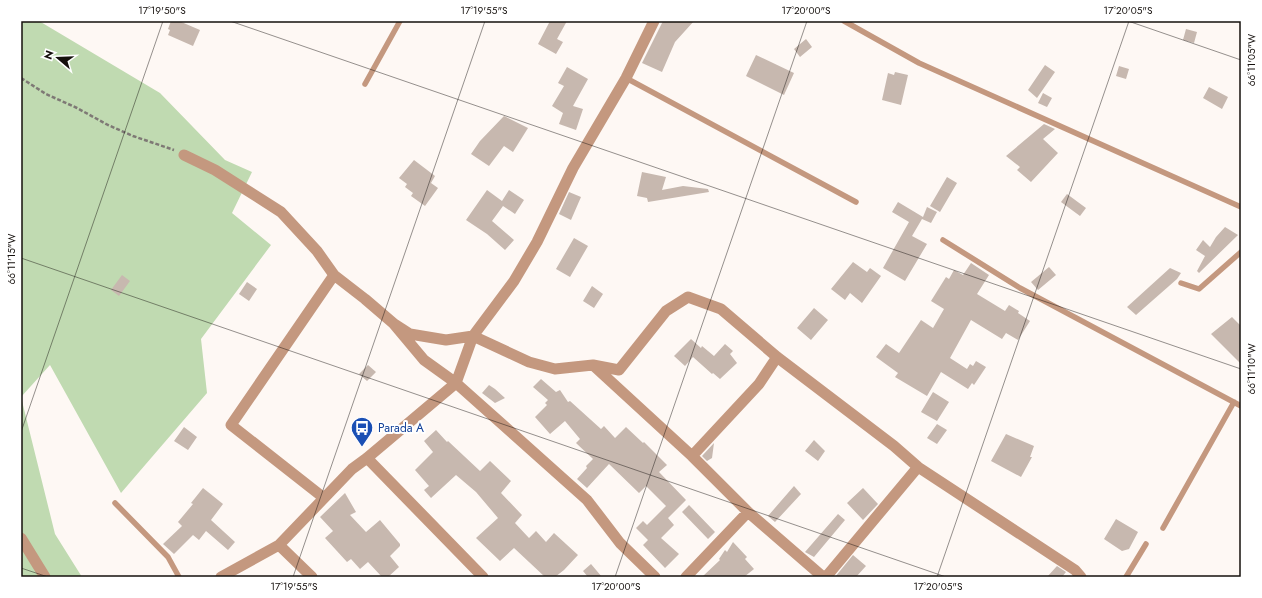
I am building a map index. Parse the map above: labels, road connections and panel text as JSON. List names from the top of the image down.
{
  "places": {
    "bus stop": ["Parada A"]
  },
  "north": "left",
  "coordinates": [
    "17°19'50\"S",
    "17°19'55\"S",
    "17°20'00\"S",
    "17°20'05\"S",
    "66°11'05\"W",
    "66°11'15\"W",
    "66°11'10\"W"
  ]
}
